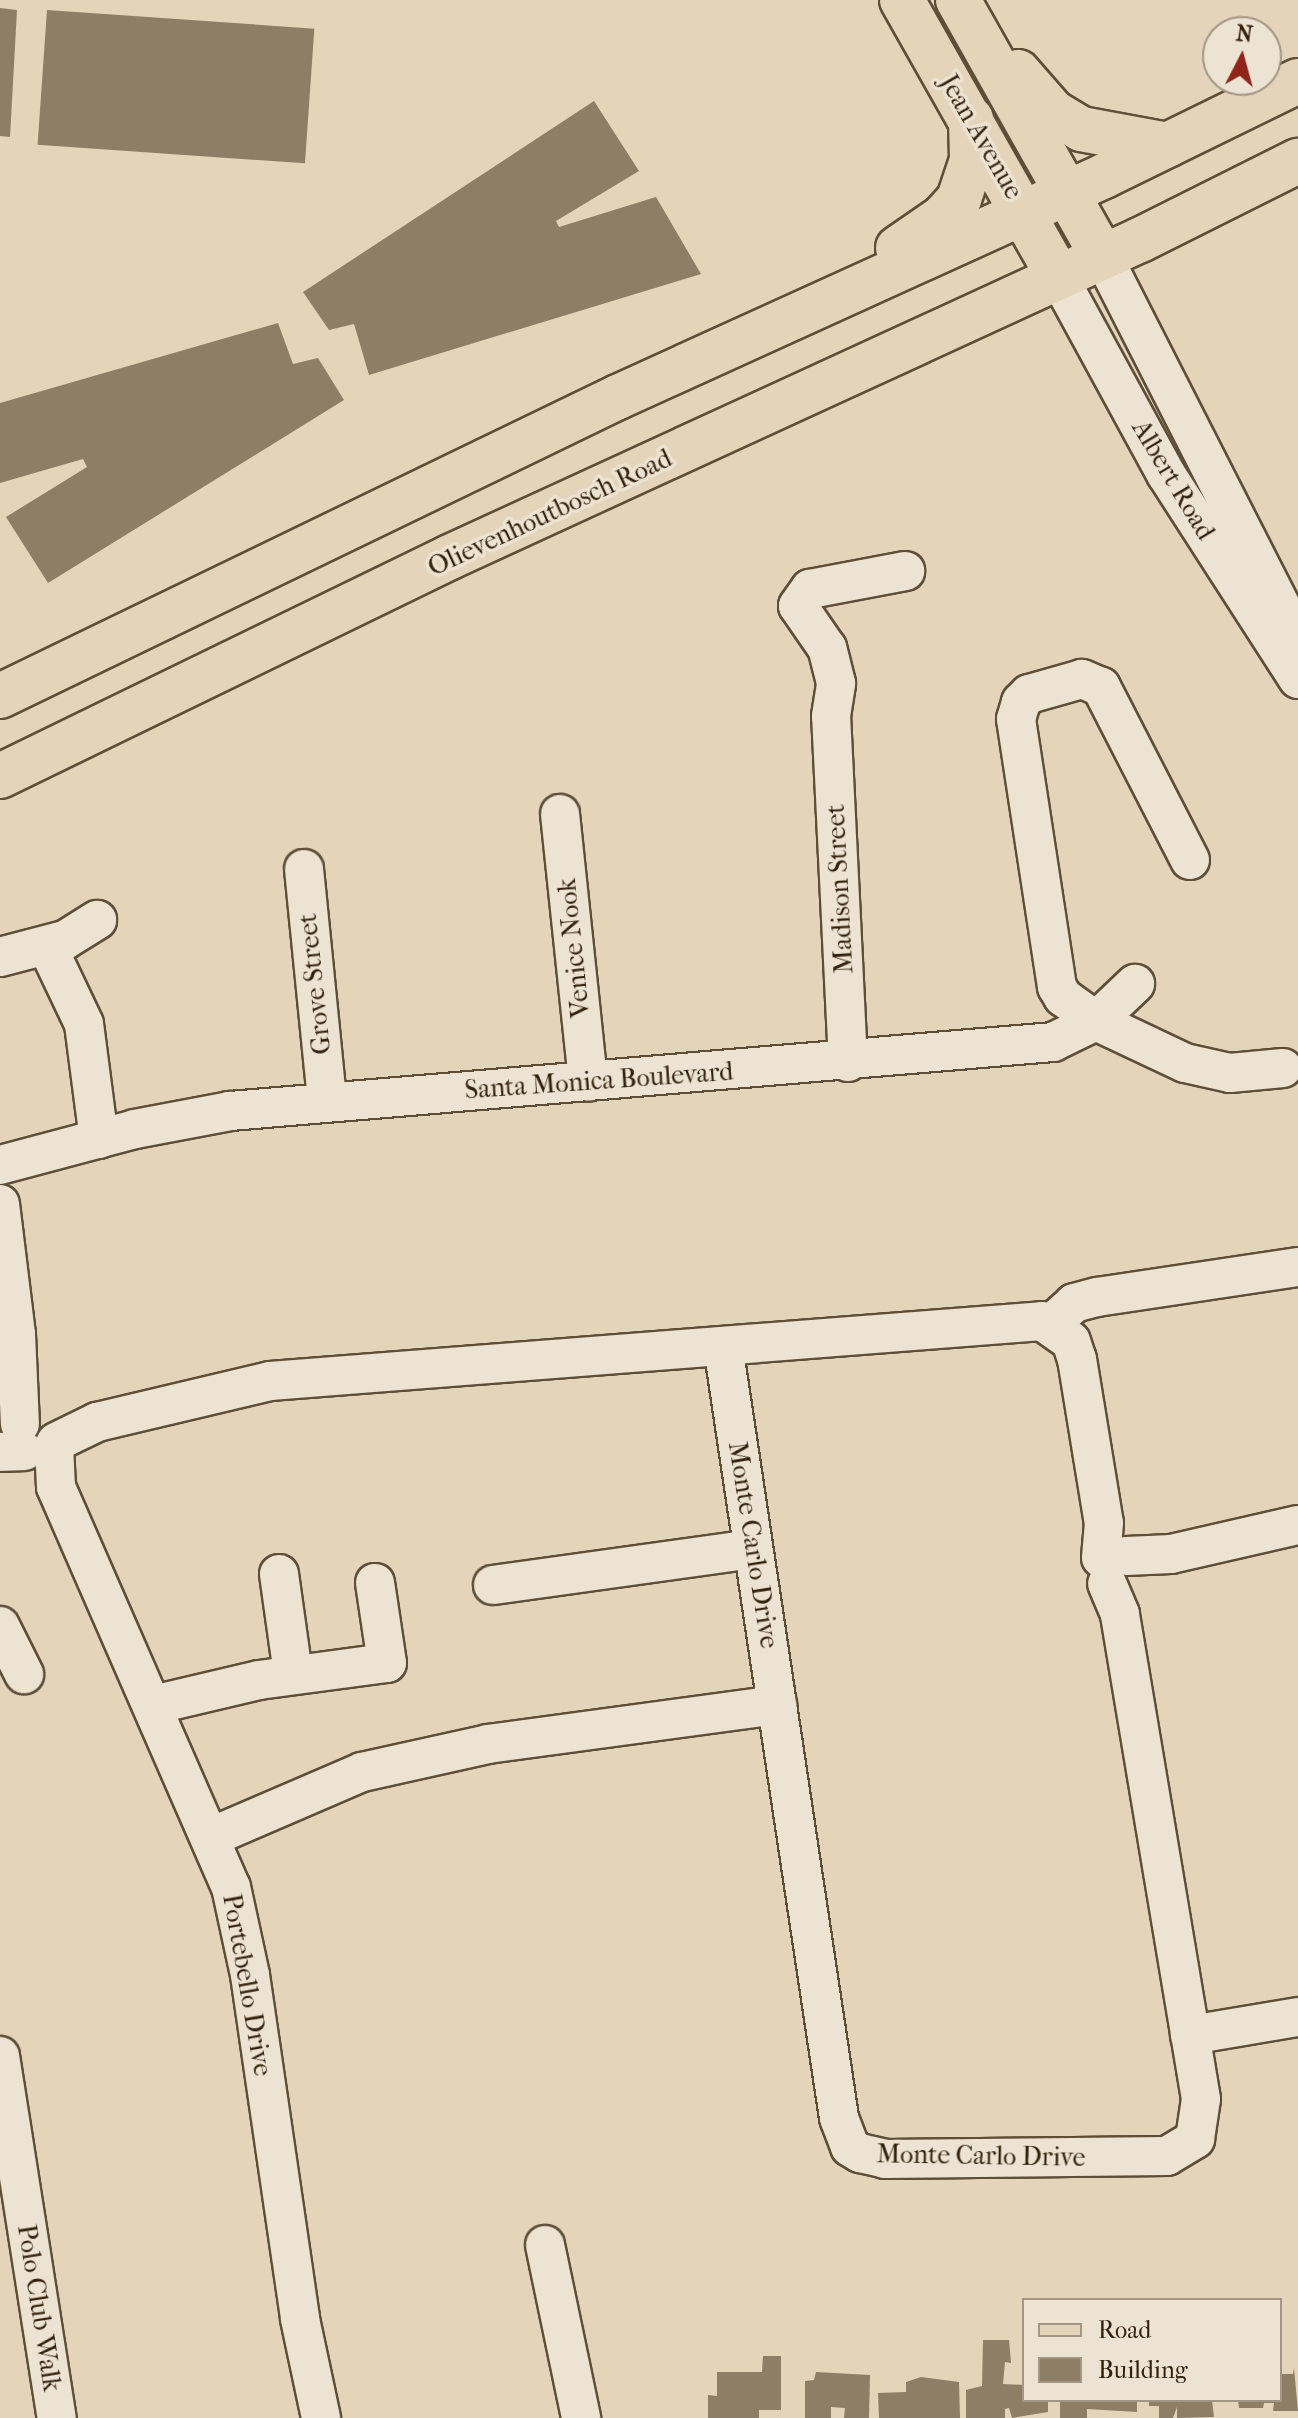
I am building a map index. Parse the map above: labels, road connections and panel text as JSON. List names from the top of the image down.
{
  "streets": {
    "main road": ["Jean Avenue", "Olievenhoutbosch Road"],
    "street": [
      "Albert Road",
      "Madison Street",
      "Venice Nook",
      "Grove Street",
      "Santa Monica Boulevard",
      "Monte Carlo Drive",
      "Portebello Drive",
      "Polo Club Walk"
    ]
  },
  "crossings": [
    ["Jean Avenue", "Albert Road"],
    ["Jean Avenue", "Olievenhoutbosch Road"],
    ["Albert Road", "Olievenhoutbosch Road"],
    ["Madison Street", "Santa Monica Boulevard"],
    ["Venice Nook", "Santa Monica Boulevard"],
    ["Grove Street", "Santa Monica Boulevard"],
    ["Santa Monica Boulevard", "Portebello Drive"]
  ],
  "legend": ["Road", "Building"],
  "north": "top"
}
